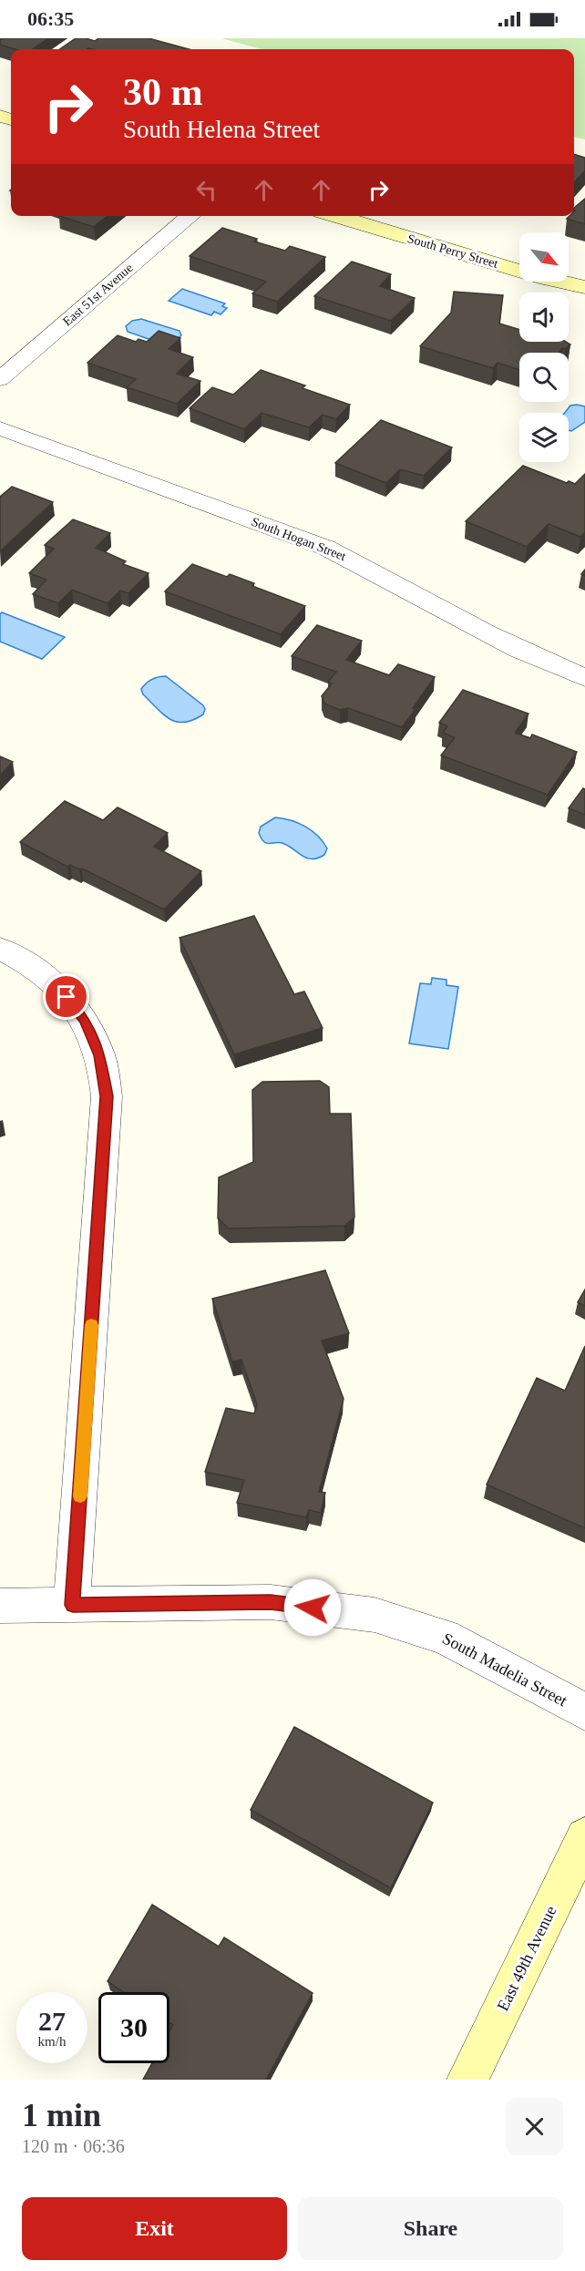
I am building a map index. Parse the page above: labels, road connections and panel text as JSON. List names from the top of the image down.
{
  "streets": {
    "street": [
      "South Perry Street",
      "East 51st Avenue",
      "South Hogan Street",
      "South Madelia Street",
      "East 49th Avenue"
    ]
  },
  "north": "bottom right",
  "page": {
    "status": "06:35",
    "turn": ["30 m", "South Helena Street"],
    "speed": "27 km/h",
    "limit": "30",
    "heading": ["1 min", "120 m · 06:36"],
    "buttons": ["Exit", "Share"]
  }
}
